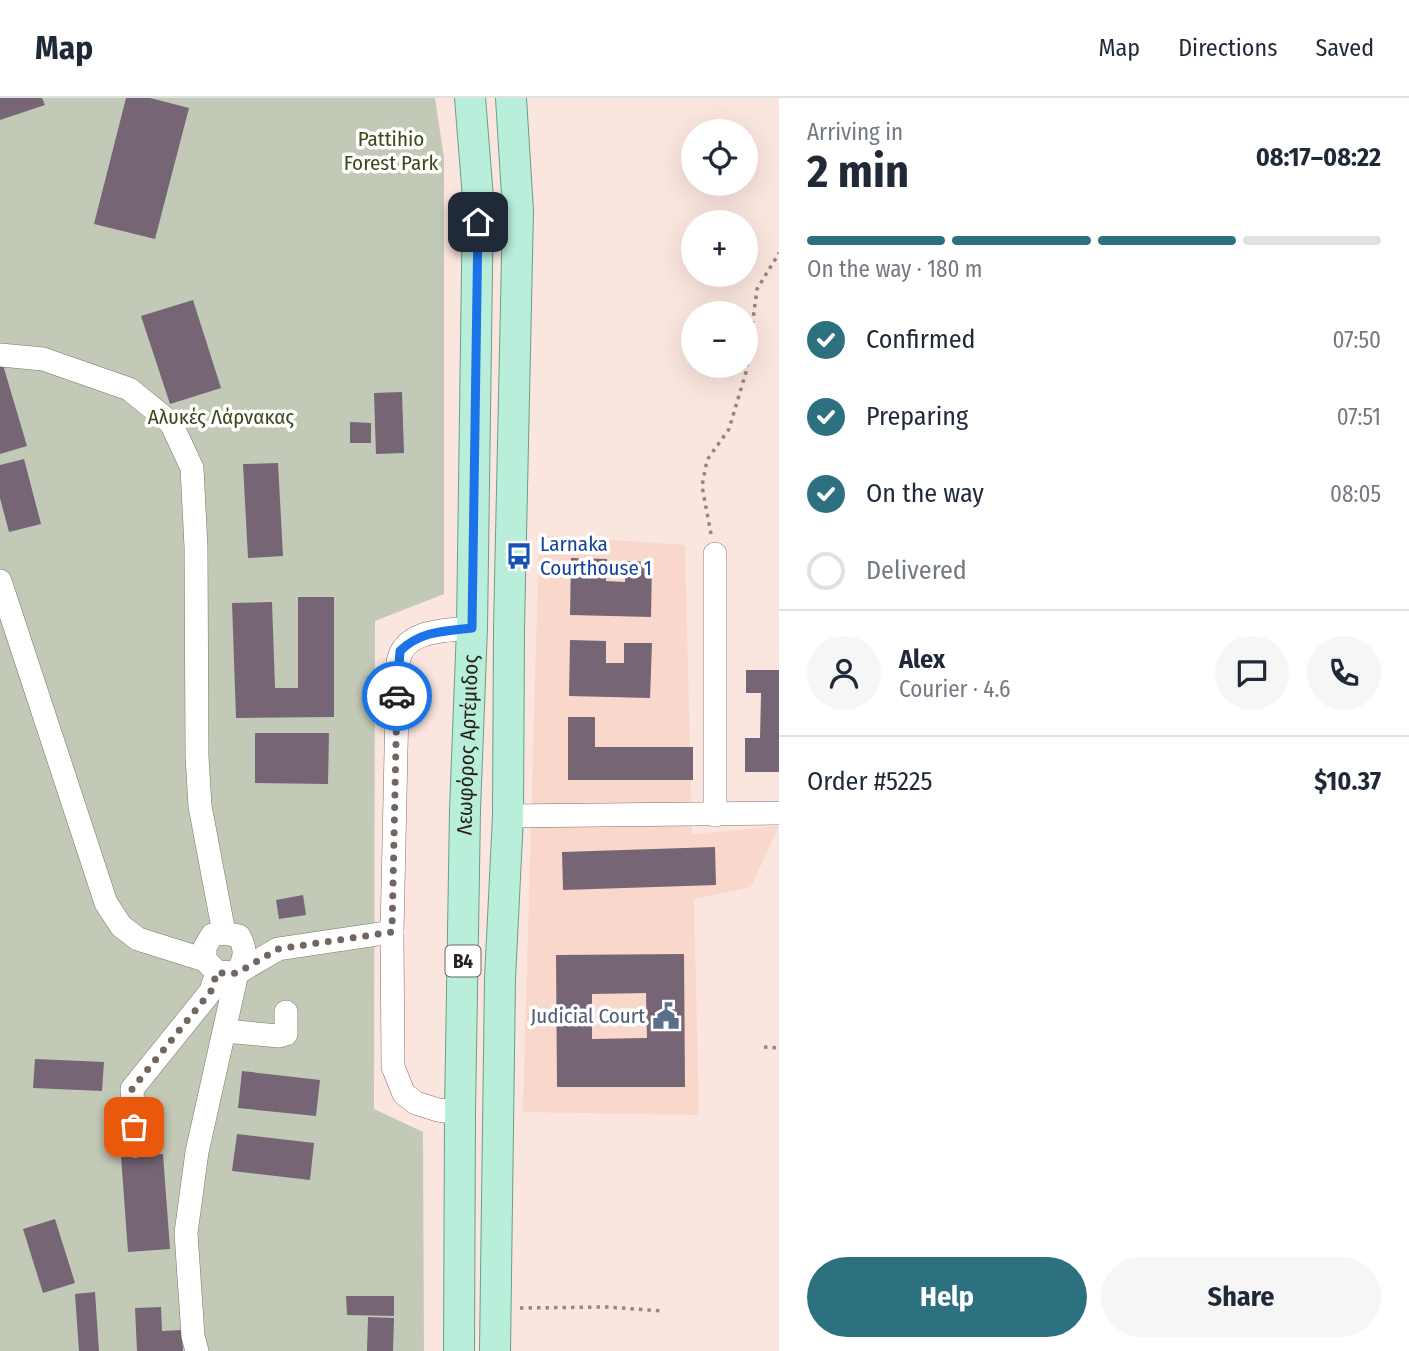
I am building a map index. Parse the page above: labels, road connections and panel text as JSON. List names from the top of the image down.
{
  "streets": {
    "main road": ["Λεωφόρος Αρτέμιδος", "B4"]
  },
  "parks": ["Pattihio Forest Park", "Αλυκές Λάρνακας"],
  "places": {
    "bus stop": ["Larnaka Courthouse 1"],
    "public building": ["Judicial Court"]
  },
  "page": {
    "header": "Map",
    "nav": ["Map", "Directions", "Saved"],
    "heading": ["2 min", "Arriving in", "08:17–08:22"],
    "panel": [
      "Alex",
      "Courier · 4.6",
      "Order #5225",
      "$10.37"
    ],
    "map_buttons": ["+", "−"],
    "bar": "On the way · 180 m",
    "list": [
      ["Confirmed", "07:50"],
      ["Preparing", "07:51"],
      ["On the way", "08:05"],
      "Delivered"
    ],
    "buttons": ["Help", "Share"]
  }
}
